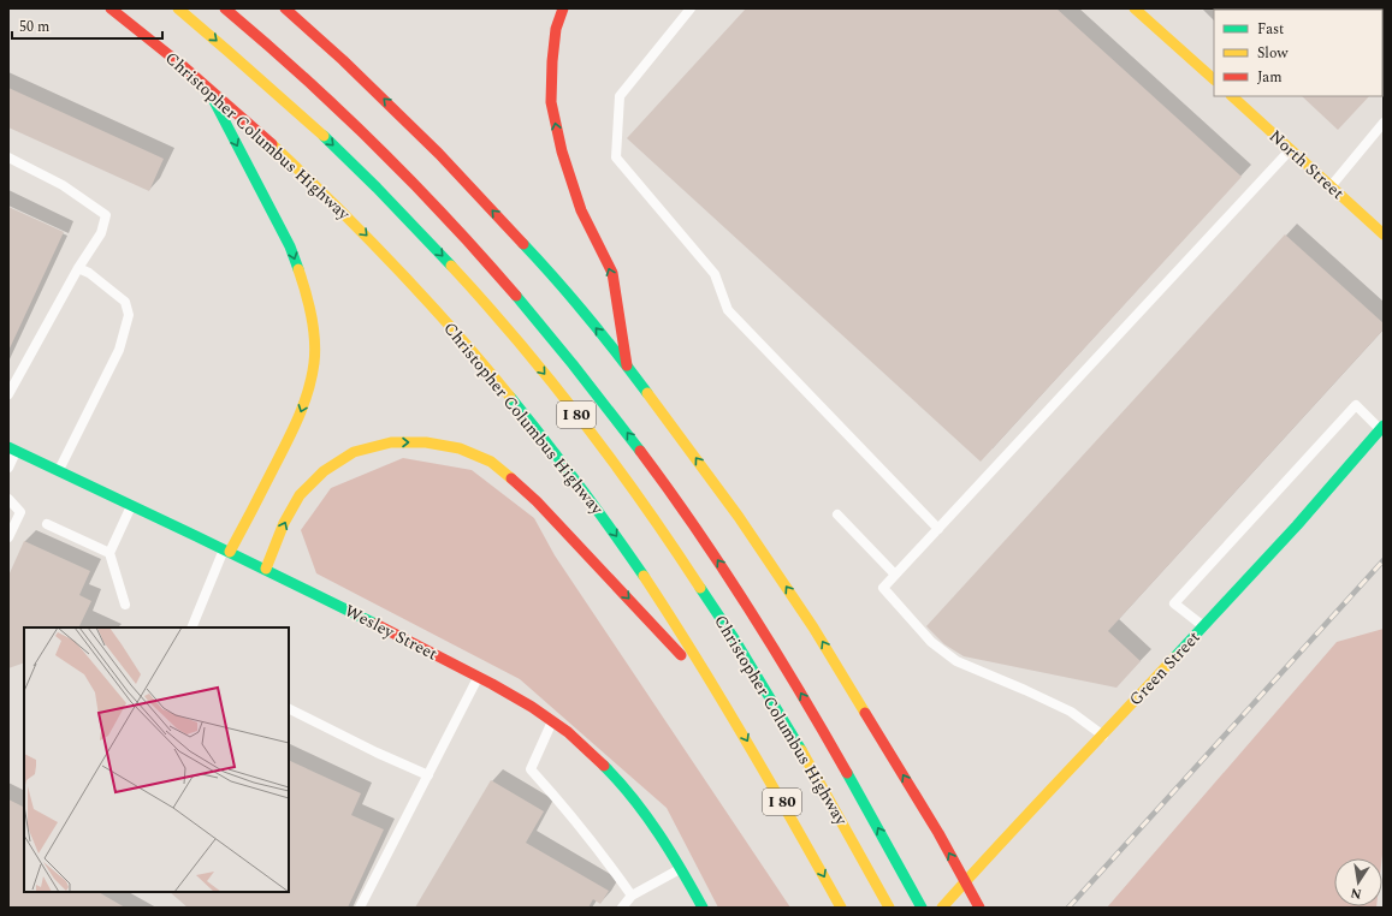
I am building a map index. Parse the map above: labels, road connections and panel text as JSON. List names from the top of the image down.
{
  "streets": {
    "main road": [
      "Christopher Columbus Highway",
      "North Street",
      "I 80",
      "Wesley Street",
      "Green Street"
    ]
  },
  "legend": ["Fast", "Slow", "Jam"],
  "scale_bar": "50 m",
  "north": "bottom"
}
